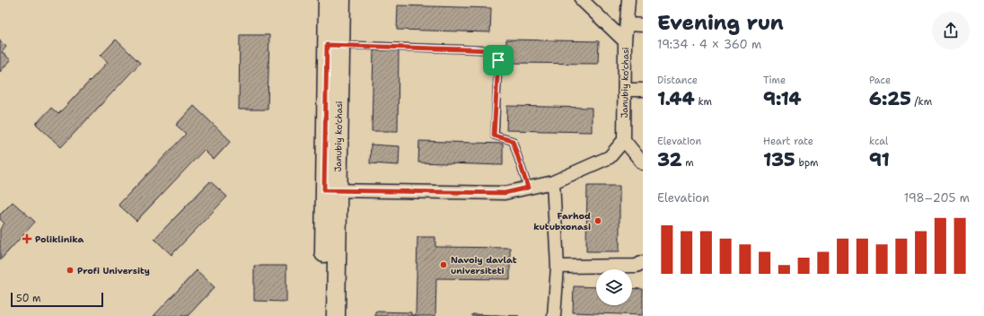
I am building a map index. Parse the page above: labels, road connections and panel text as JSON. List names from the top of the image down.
{
  "streets": {
    "main road": ["Janubiy ko'chasi"]
  },
  "places": {
    "other": ["Farhod kutubxonasi", "Navoiy davlat universiteti", "Profi University"],
    "health": ["Poliklinika"]
  },
  "scale_bar": "50 m",
  "page": {
    "heading": ["Evening run", "19:34 · 4 × 360 m"],
    "stats": [
      ["Distance", "1.44 km"],
      ["Time", "9:14"],
      ["Pace", "6:25 /km"],
      ["Elevation", "32 m"],
      ["Heart rate", "135 bpm"],
      ["kcal", "91"]
    ],
    "chart": ["Elevation", "198–205 m"],
    "scale": "50 m"
  }
}
